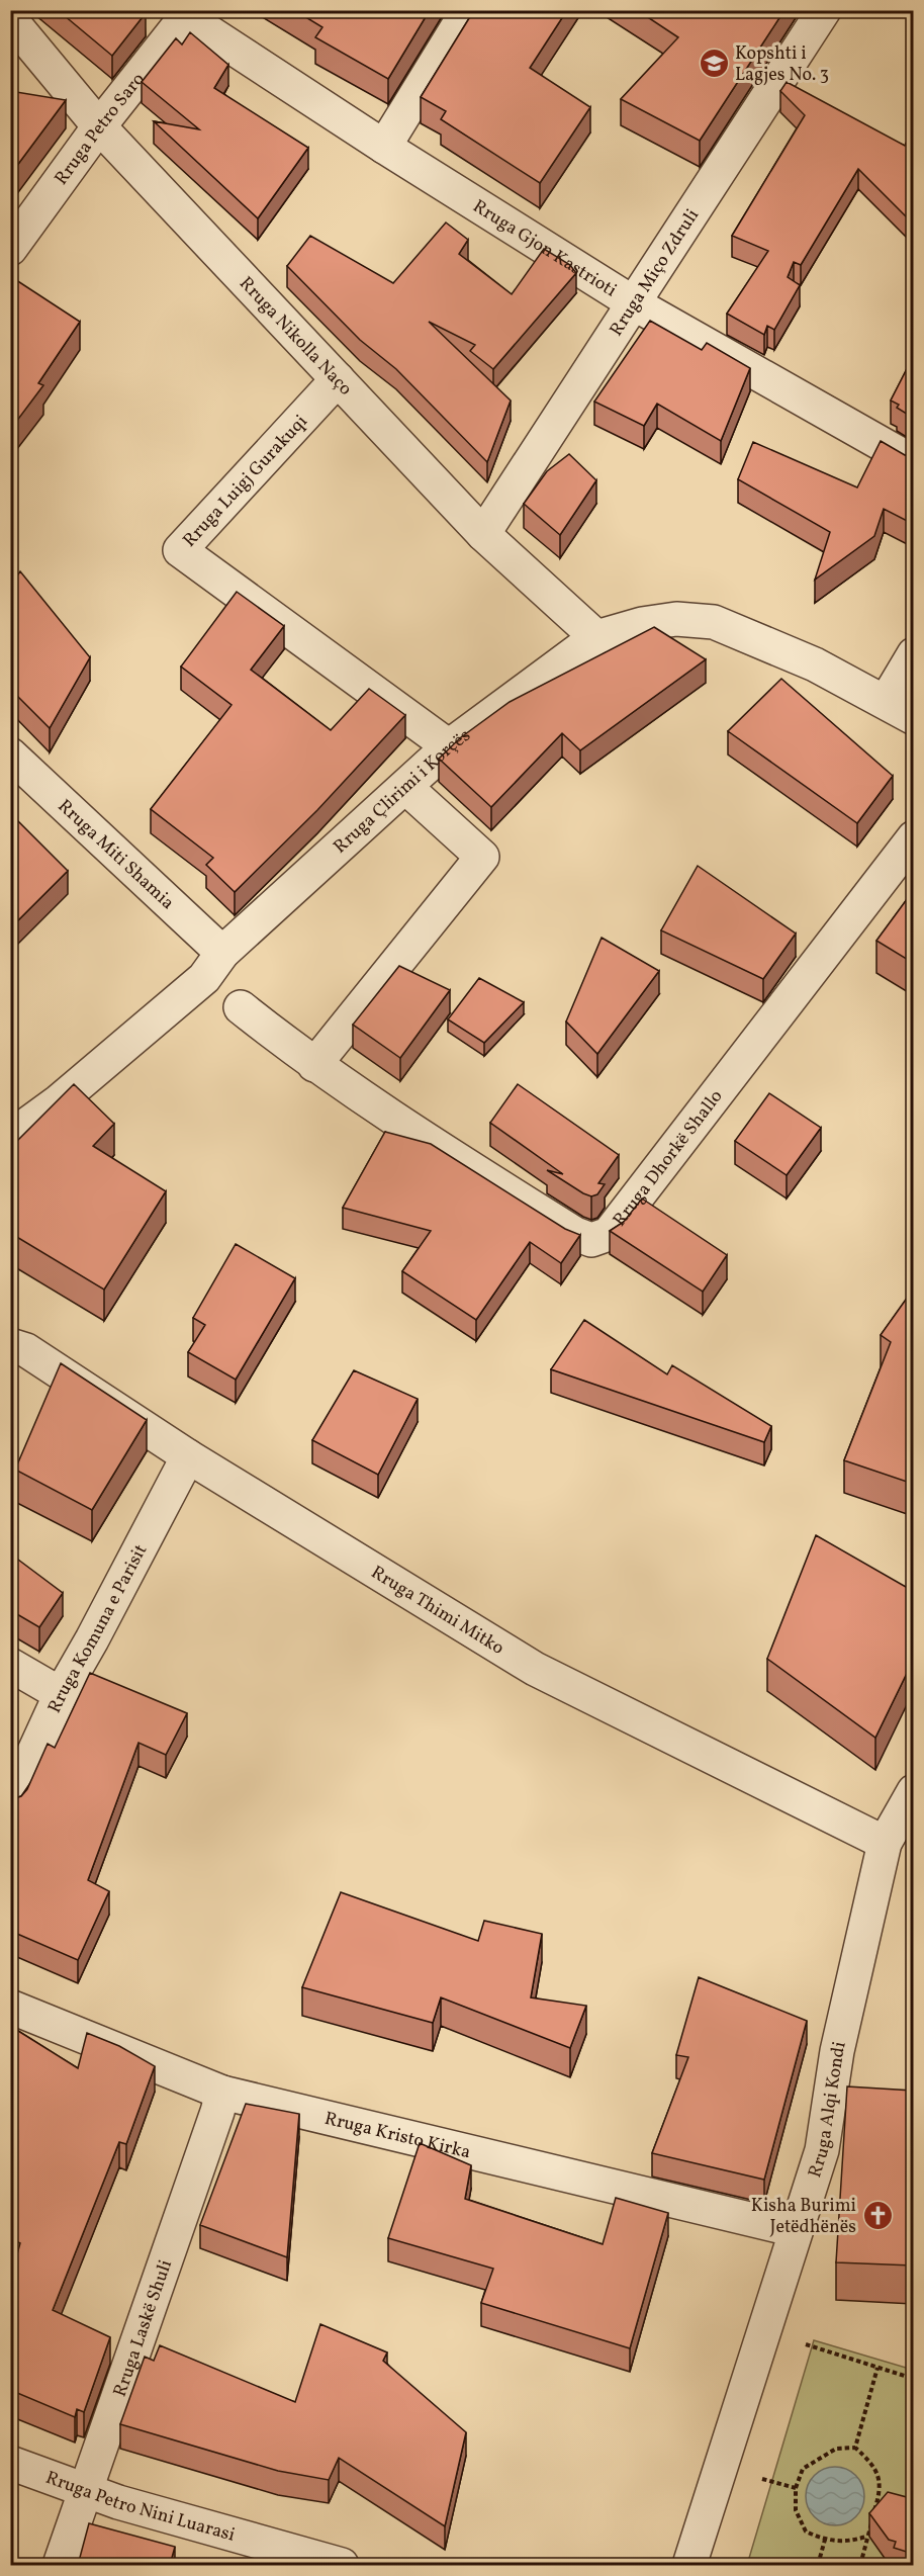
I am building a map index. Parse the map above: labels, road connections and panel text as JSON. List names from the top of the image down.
{
  "streets": {
    "street": [
      "Rruga Petro Saro",
      "Rruga Gjon Kastrioti",
      "Rruga Miço Zdruli",
      "Rruga Nikolla Naço",
      "Rruga Luigj Gurakuqi",
      "Rruga Çlirimi i Korçës",
      "Rruga Miti Shamia",
      "Rruga Dhorkë Shallo",
      "Rruga Thimi Mitko",
      "Rruga Komuna e Parisit",
      "Rruga Alqi Kondi",
      "Rruga Kristo Kirka",
      "Rruga Laskë Shuli",
      "Rruga Petro Nini Luarasi"
    ]
  },
  "crossings": [
    ["Rruga Petro Saro", "Rruga Gjon Kastrioti"],
    ["Rruga Petro Saro", "Rruga Nikolla Naço"],
    ["Rruga Gjon Kastrioti", "Rruga Miço Zdruli"],
    ["Rruga Miço Zdruli", "Rruga Nikolla Naço"],
    ["Rruga Nikolla Naço", "Rruga Luigj Gurakuqi"],
    ["Rruga Nikolla Naço", "Rruga Çlirimi i Korçës"],
    ["Rruga Luigj Gurakuqi", "Rruga Çlirimi i Korçës"],
    ["Rruga Çlirimi i Korçës", "Rruga Miti Shamia"],
    ["Rruga Thimi Mitko", "Rruga Komuna e Parisit"],
    ["Rruga Thimi Mitko", "Rruga Alqi Kondi"],
    ["Rruga Alqi Kondi", "Rruga Kristo Kirka"],
    ["Rruga Kristo Kirka", "Rruga Laskë Shuli"],
    ["Rruga Laskë Shuli", "Rruga Petro Nini Luarasi"]
  ],
  "places": {
    "school or university": ["Kopshti i Lagjes No. 3"],
    "church": ["Kisha Burimi Jetëdhënës"]
  }
}
